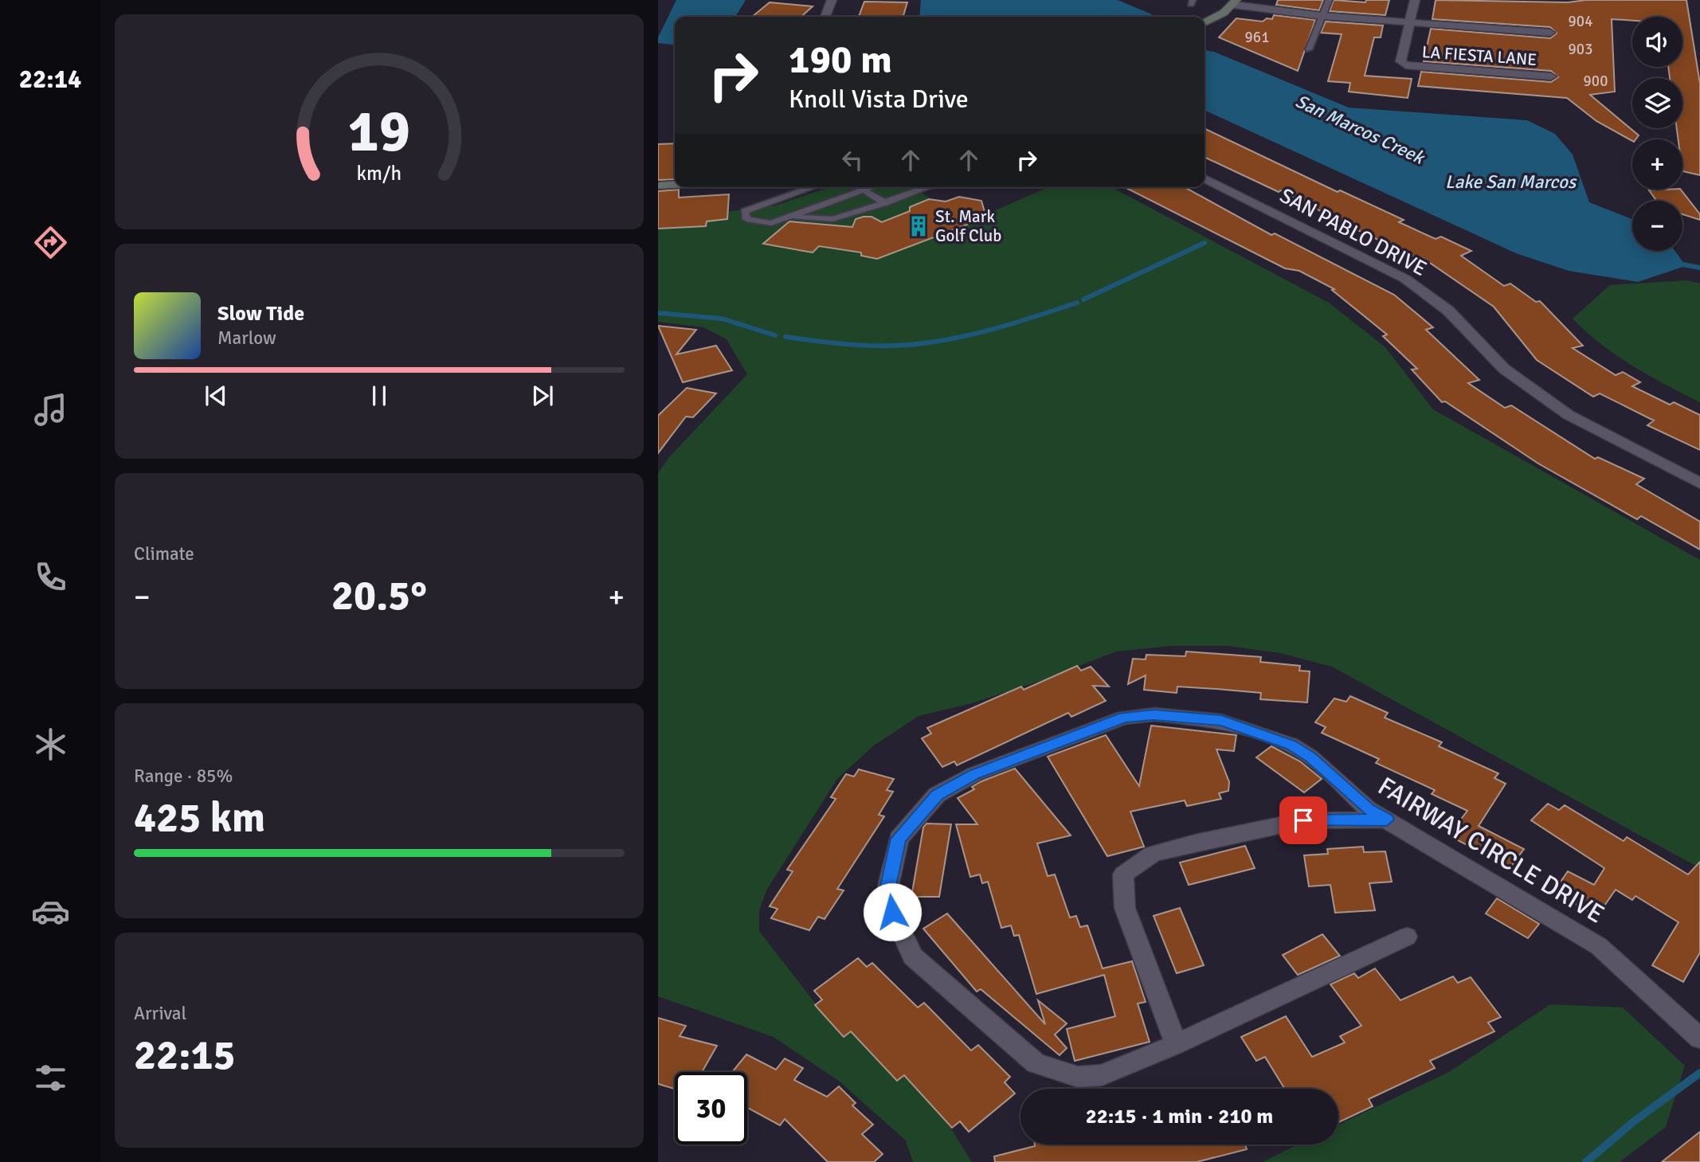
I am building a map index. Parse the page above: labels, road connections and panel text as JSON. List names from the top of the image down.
{
  "streets": {
    "street": ["LA FIESTA LANE", "SAN PABLO DRIVE", "FAIRWAY CIRCLE DRIVE"]
  },
  "water": ["San Marcos Creek", "Lake San Marcos"],
  "places": {
    "building": ["St. Mark Golf Club"]
  },
  "house_numbers": [
    "904",
    "961",
    "903",
    "900"
  ],
  "page": {
    "tabs": "22:14",
    "map_buttons": ["+", "−"],
    "turn": ["190 m", "Knoll Vista Drive"],
    "song": ["Slow Tide", "Marlow"],
    "tile": [
      "Climate",
      ["Range · 85%", "425 km"],
      ["Arrival", "22:15"]
    ],
    "heat": ["−", "20.5°", "+"],
    "limit": "30",
    "trip": "22:15 · 1 min · 210 m",
    "gauge": ["19", "km/h"]
  }
}
